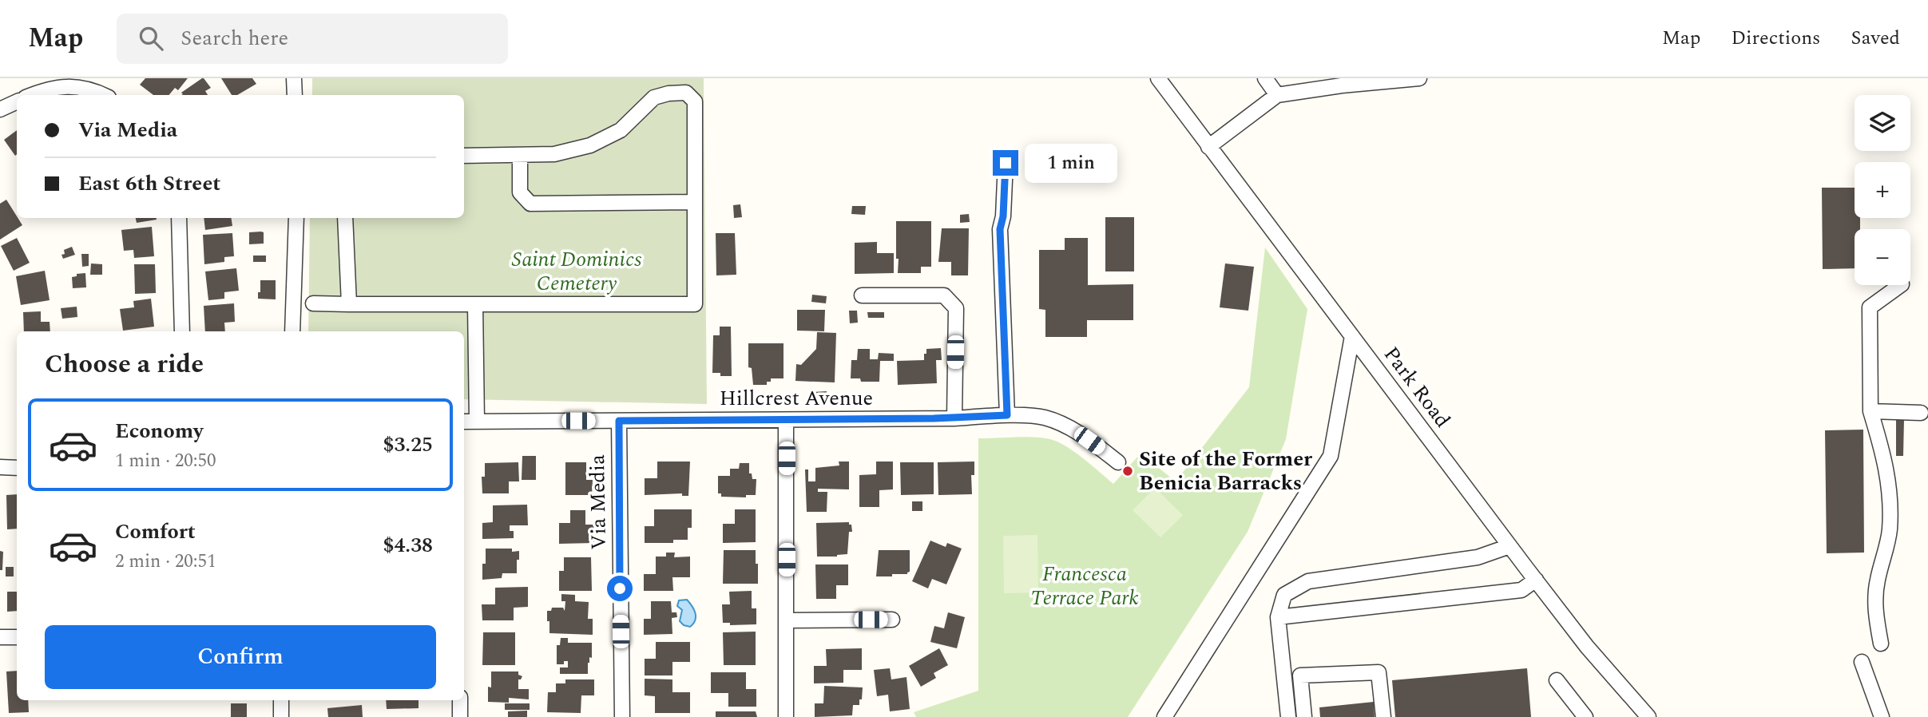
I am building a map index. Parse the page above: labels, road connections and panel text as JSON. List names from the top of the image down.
{
  "streets": {
    "street": ["Park Road", "Hillcrest Avenue", "Via Media"]
  },
  "crossings": [
    ["Hillcrest Avenue", "Via Media"]
  ],
  "parks": ["Saint Dominics Cemetery", "Francesca Terrace Park"],
  "places": ["Site of the Former Benicia Barracks"],
  "page": {
    "header": "Map",
    "search": "Search here",
    "nav": ["Map", "Directions", "Saved"],
    "map_buttons": ["+", "−"],
    "banner": ["Via Media", "East 6th Street"],
    "bubble": "1 min",
    "heading": "Choose a ride",
    "list": [
      {
        "name": "Economy",
        "note": "1 min · 20:50",
        "value": "$3.25"
      },
      {
        "name": "Comfort",
        "note": "2 min · 20:51",
        "value": "$4.38"
      }
    ],
    "buttons": "Confirm"
  }
}
